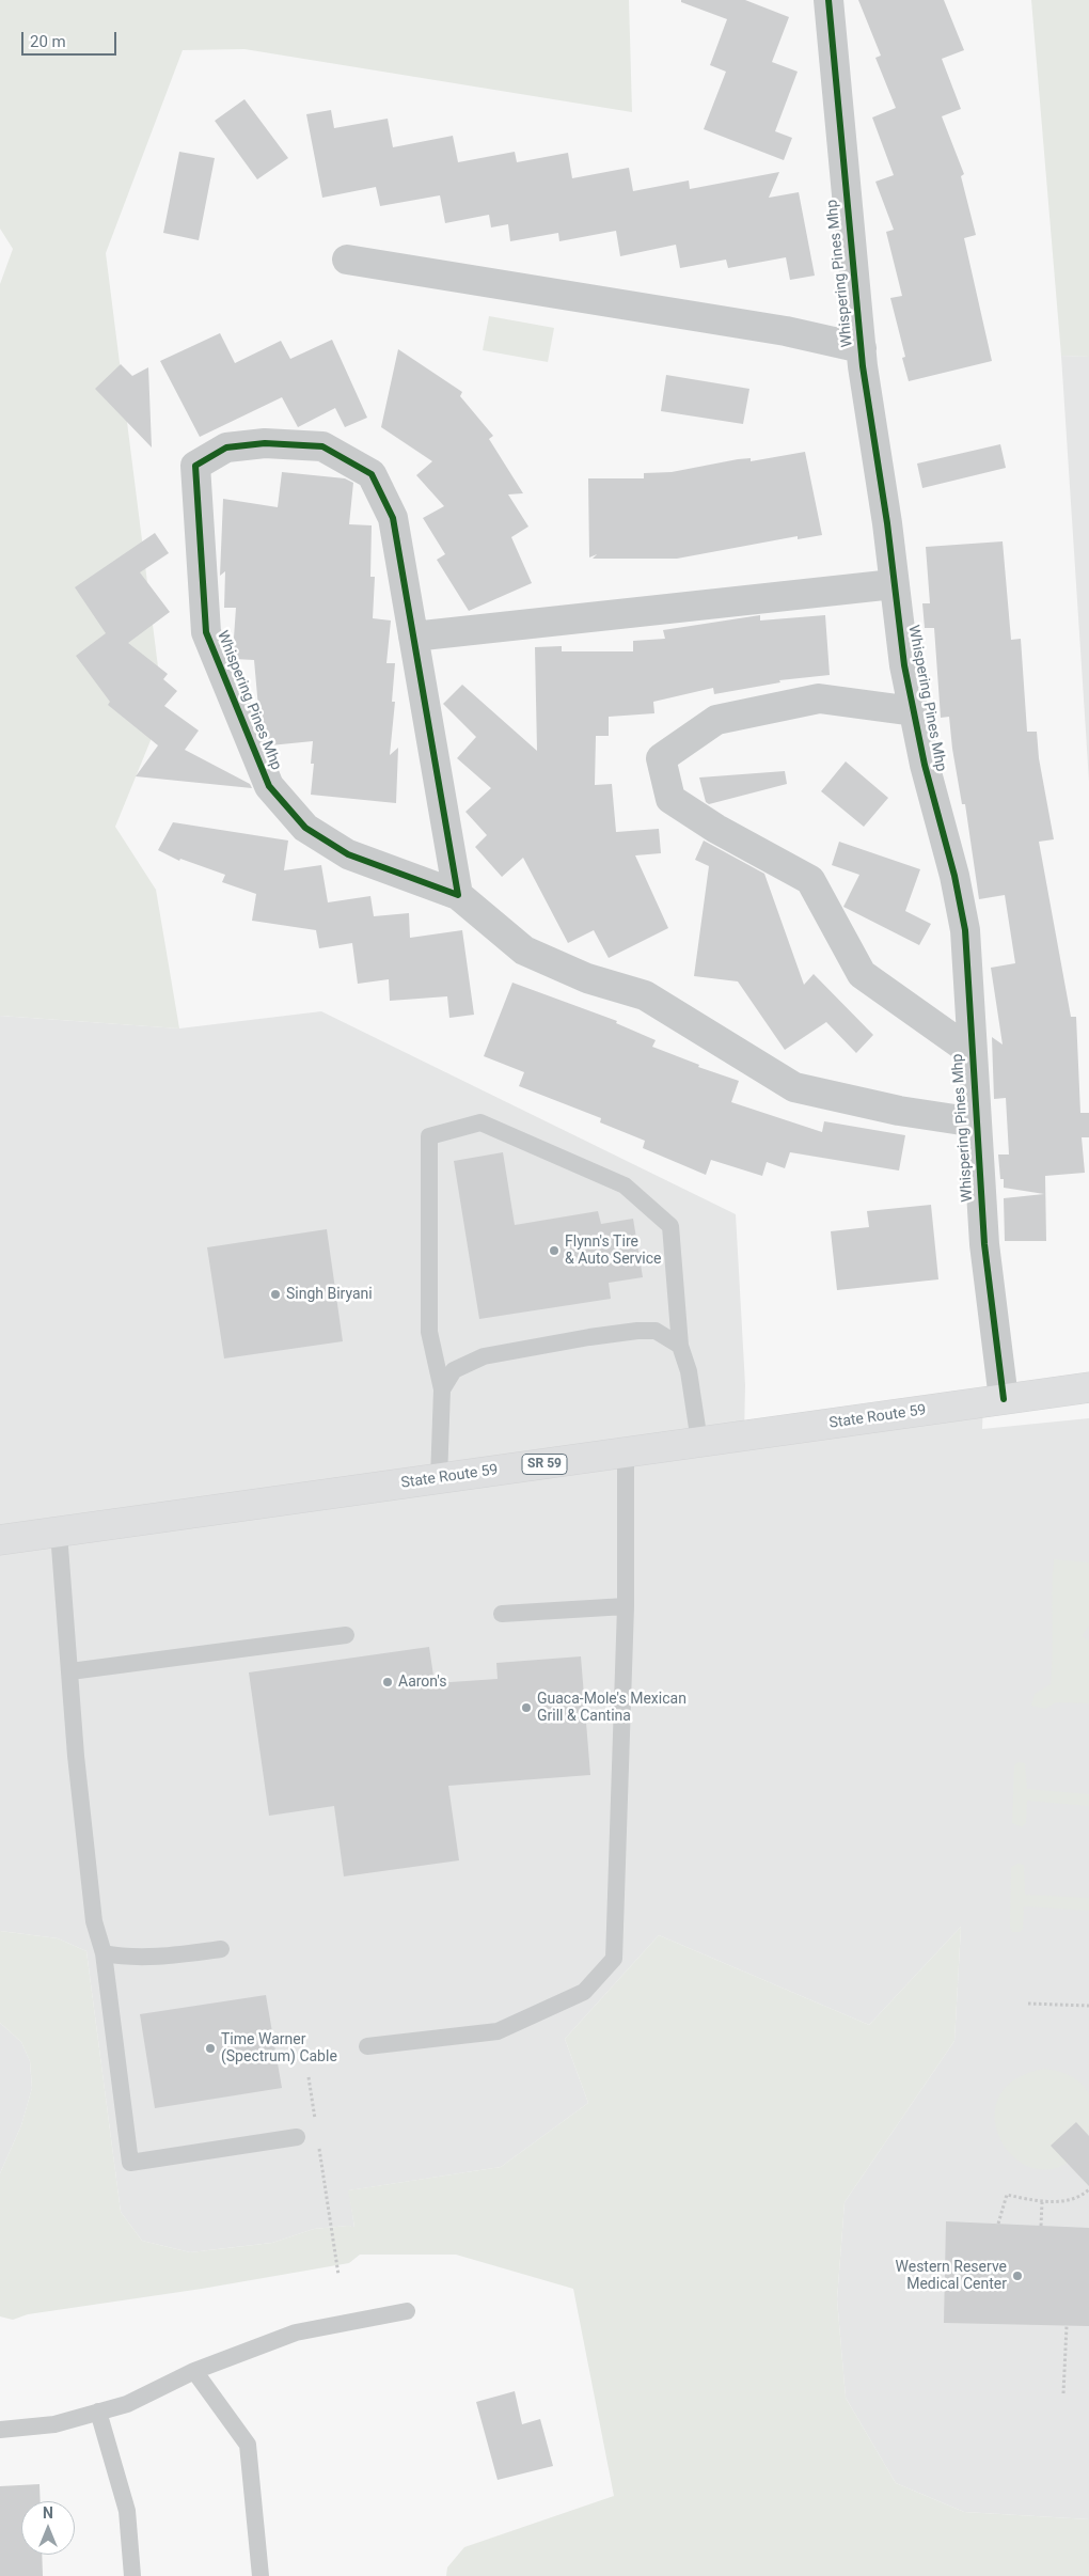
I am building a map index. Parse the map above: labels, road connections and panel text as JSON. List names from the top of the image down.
{
  "streets": {
    "main road": ["State Route 59", "SR 59"],
    "street": ["Whispering Pines Mhp"]
  },
  "crossings": [
    ["Whispering Pines Mhp", "State Route 59"]
  ],
  "places": [
    "Flynn's Tire & Auto Service",
    "Singh Biryani",
    "Aaron's",
    "Guaca-Mole's Mexican Grill & Cantina",
    "Time Warner (Spectrum) Cable",
    "Western Reserve Medical Center"
  ],
  "scale_bar": "20 m",
  "north": "top"
}
